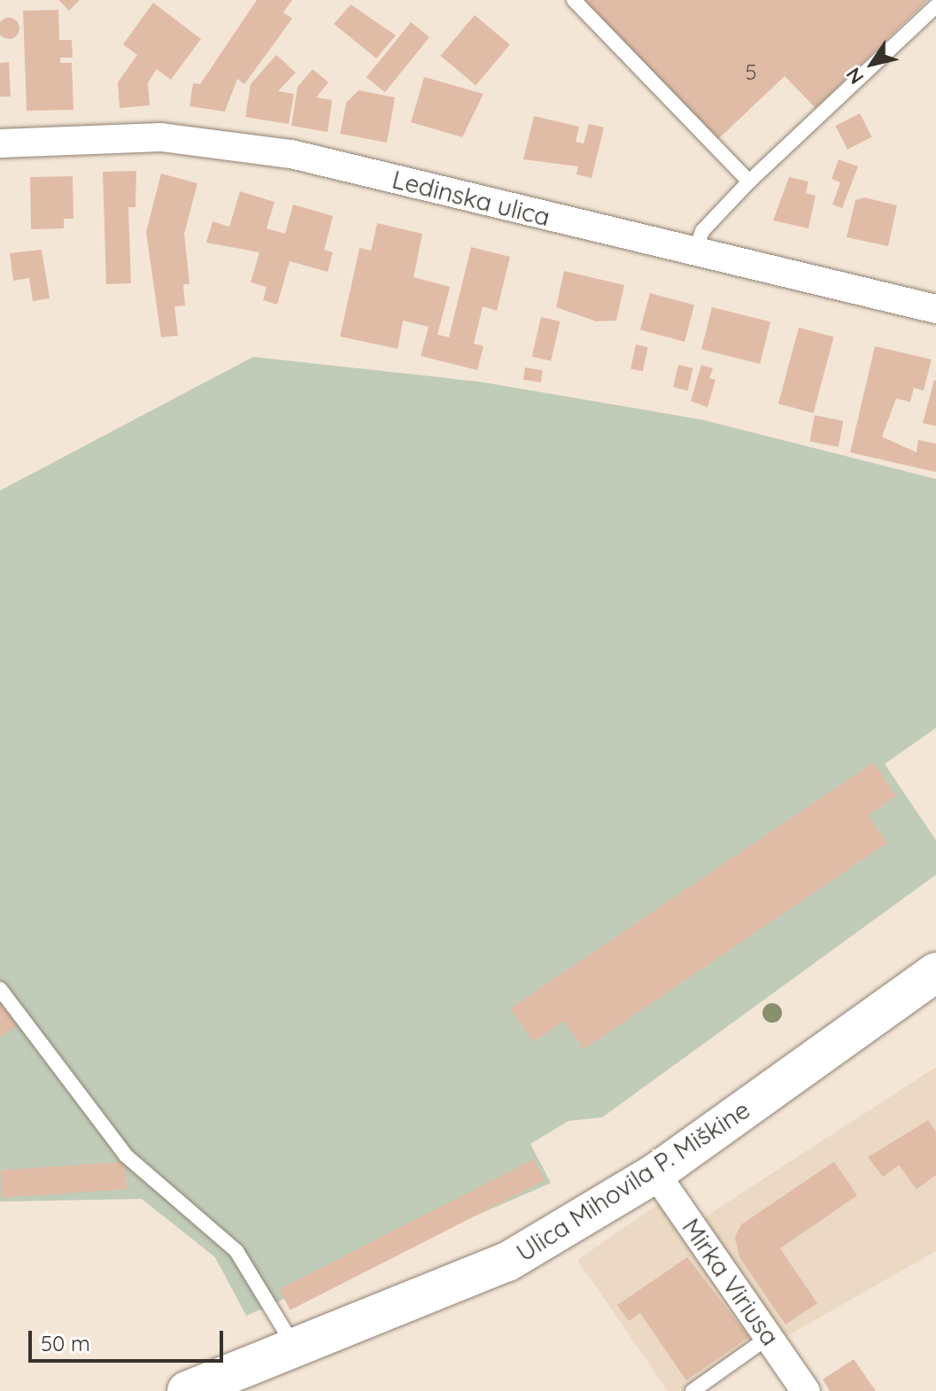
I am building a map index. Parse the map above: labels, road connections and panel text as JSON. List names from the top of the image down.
{
  "streets": {
    "main road": ["Ulica Mihovila P. Miškine"],
    "street": ["Ledinska ulica", "Mirka Viriusa"]
  },
  "crossings": [
    ["Ulica Mihovila P. Miškine", "Mirka Viriusa"]
  ],
  "house_numbers": ["5"],
  "scale_bar": "50 m",
  "north": "bottom left"
}
